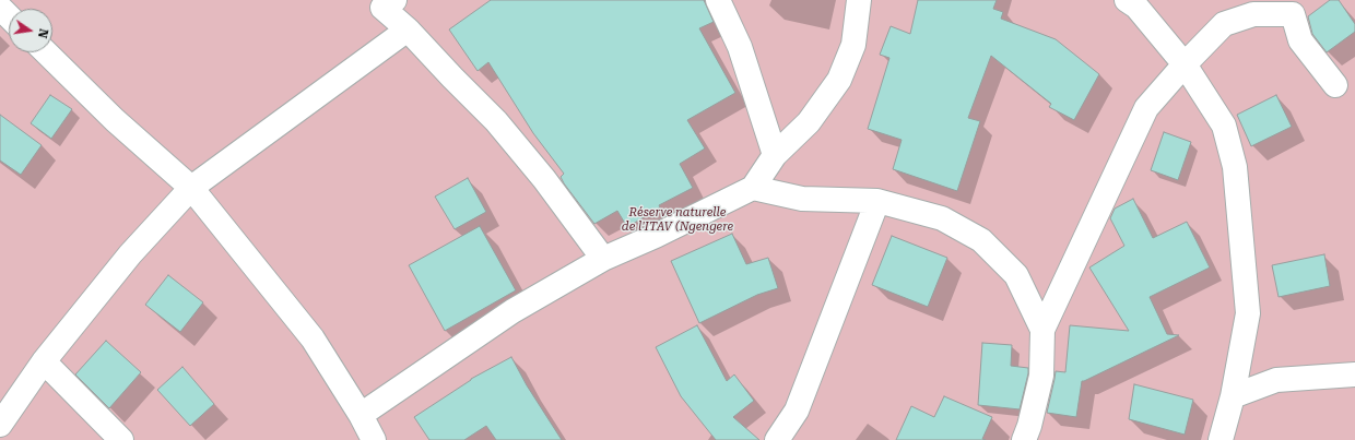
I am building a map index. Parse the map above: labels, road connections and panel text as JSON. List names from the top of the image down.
{
  "parks": ["Réserve naturelle de l'ITAV (Ngengere"],
  "north": "right"
}
